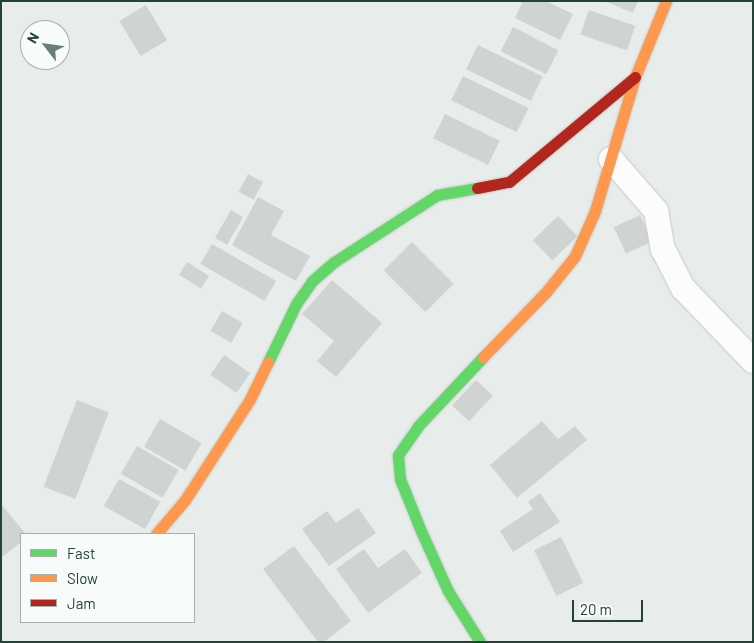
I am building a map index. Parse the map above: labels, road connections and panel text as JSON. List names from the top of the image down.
{
  "legend": ["Fast", "Slow", "Jam"],
  "scale_bar": "20 m",
  "north": "top left"
}
